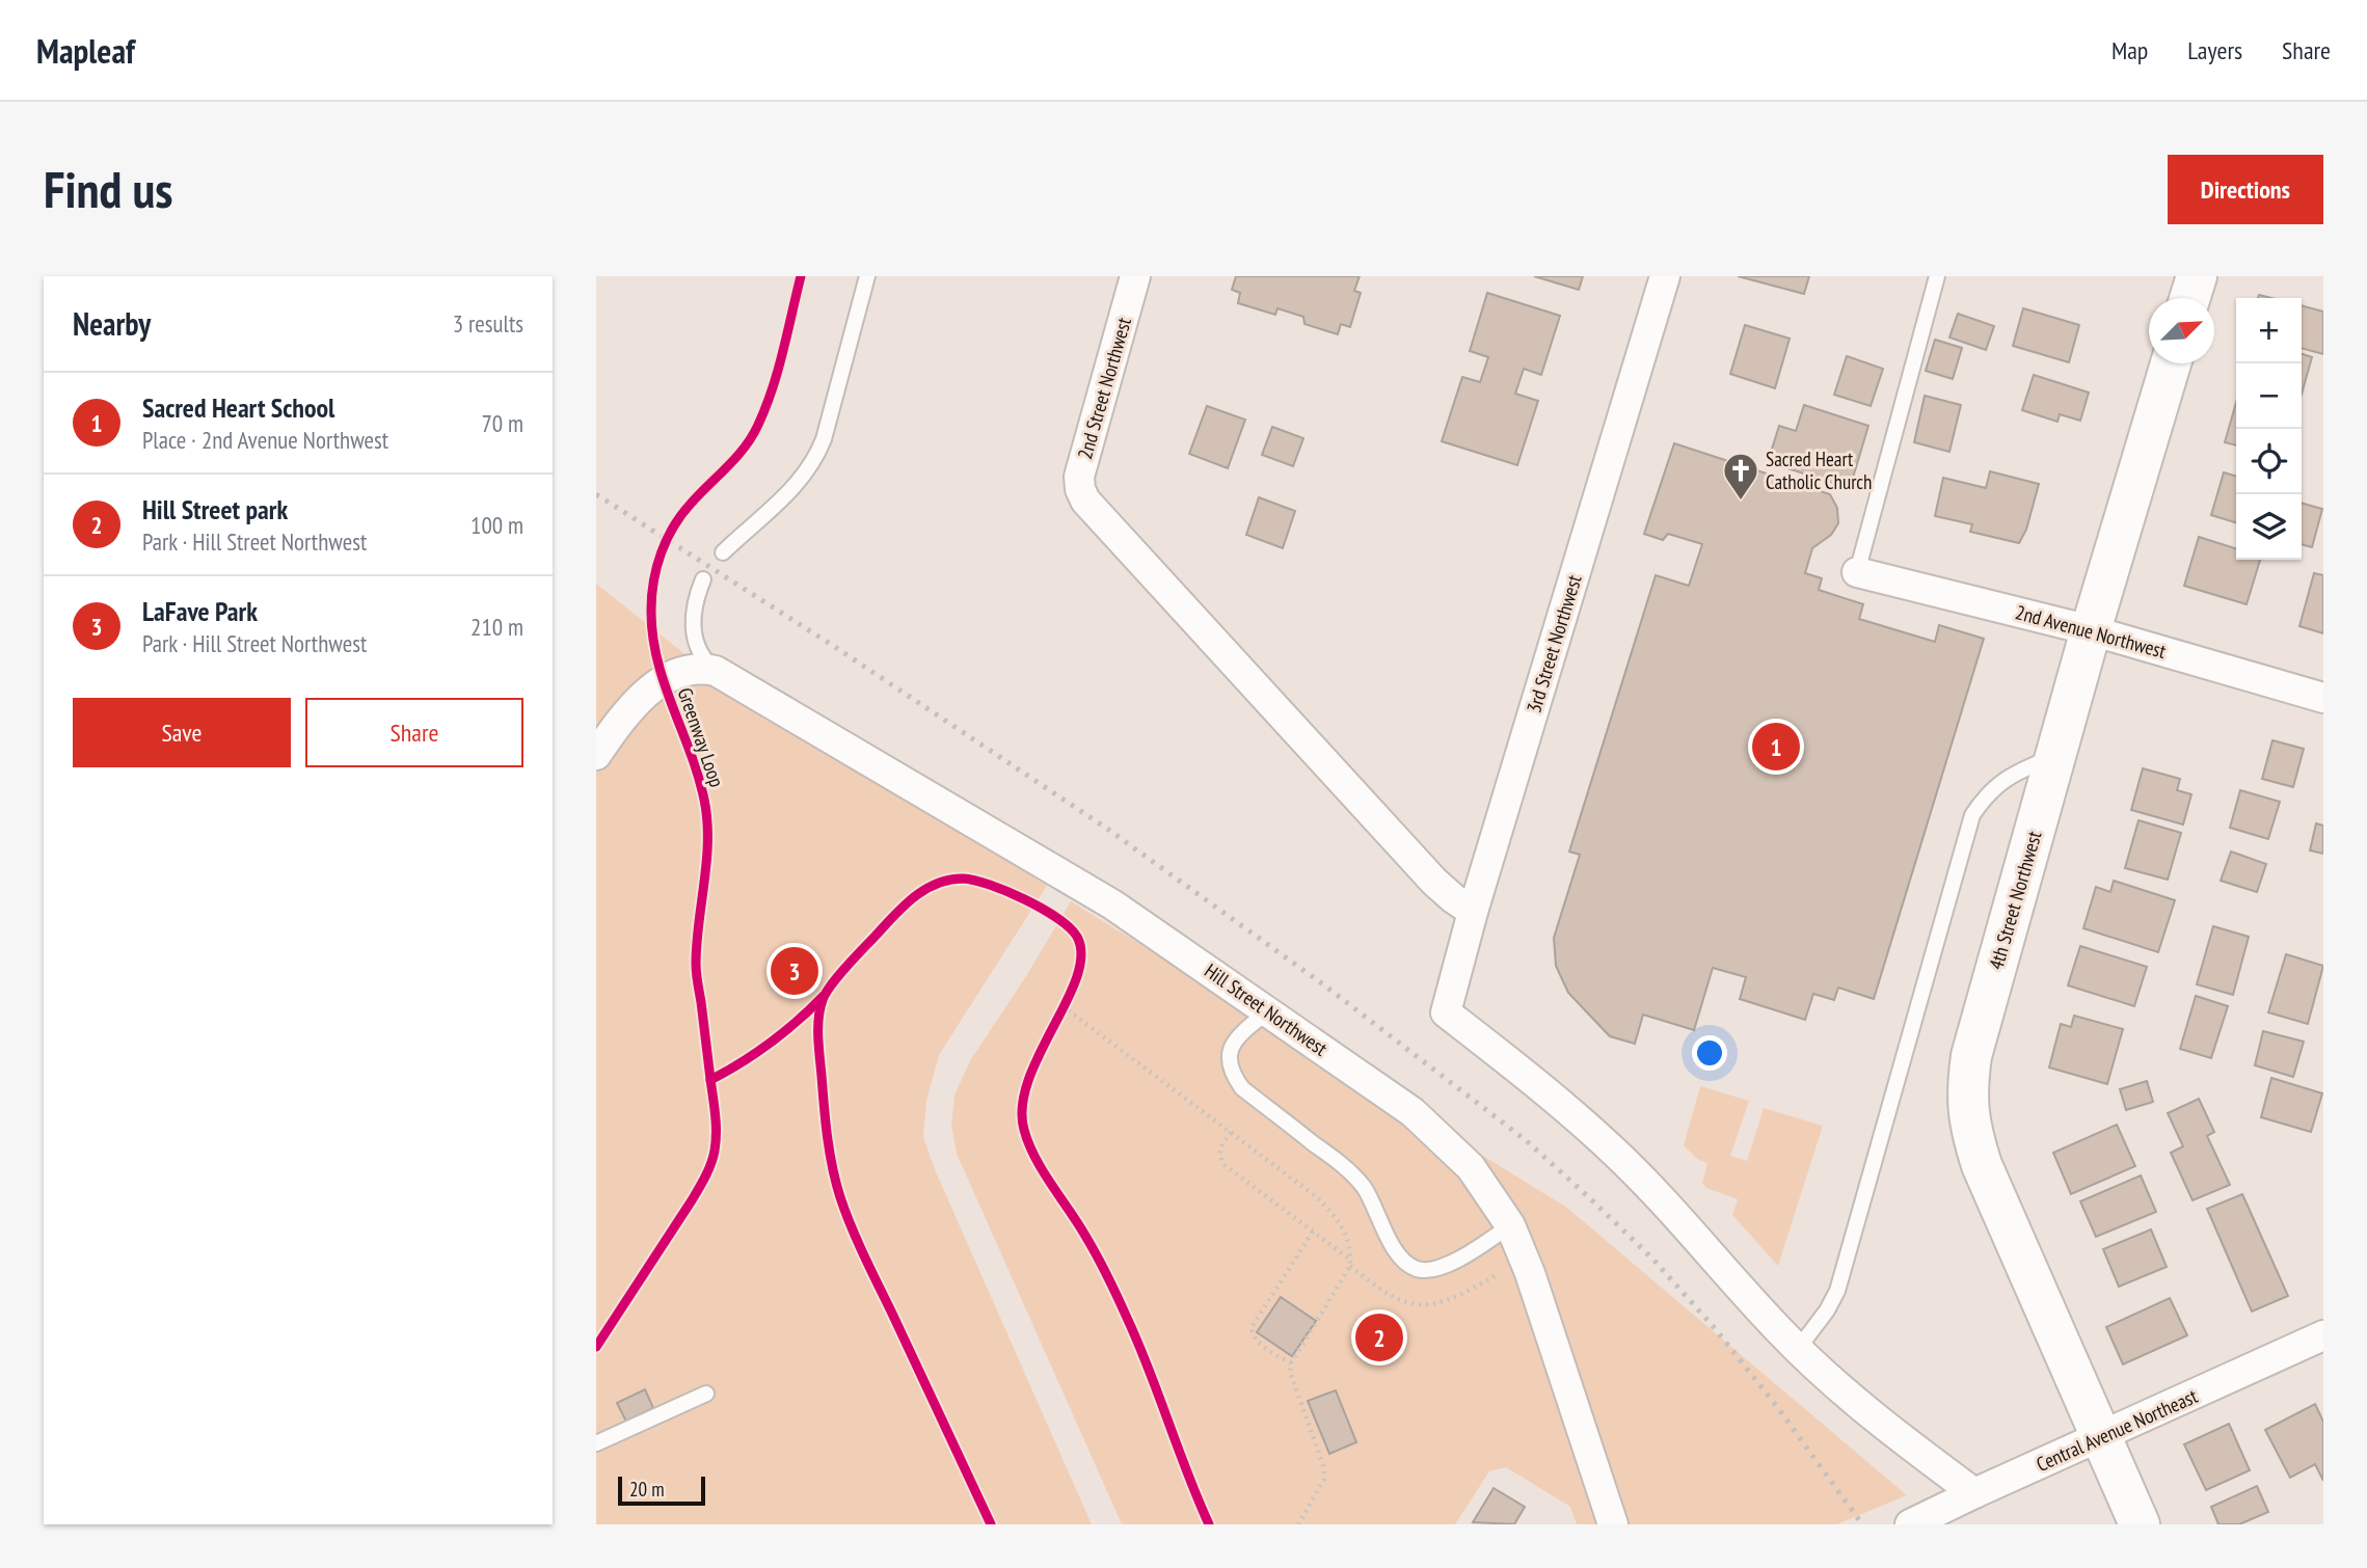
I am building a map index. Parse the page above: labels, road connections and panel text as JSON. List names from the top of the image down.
{
  "streets": {
    "main road": ["4th Street Northwest"],
    "street": [
      "2nd Street Northwest",
      "2nd Avenue Northwest",
      "3rd Street Northwest",
      "Hill Street Northwest",
      "Central Avenue Northeast"
    ],
    "cycle path": ["Greenway Loop"]
  },
  "crossings": [
    ["2nd Street Northwest", "3rd Street Northwest"],
    ["2nd Avenue Northwest", "4th Street Northwest"],
    ["4th Street Northwest", "Central Avenue Northeast"]
  ],
  "places": {
    "church": ["Sacred Heart Catholic Church"]
  },
  "scale_bar": "20 m",
  "north": "top right",
  "page": {
    "header": "Mapleaf",
    "nav": ["Map", "Layers", "Share"],
    "buttons": [
      "Directions",
      ["Save", "Share"]
    ],
    "title": "Find us",
    "heading": ["Nearby", "3 results"],
    "map_buttons": ["+", "−"],
    "list": [
      {
        "mark": "1",
        "name": "Sacred Heart School",
        "note": "Place · 2nd Avenue Northwest",
        "value": "70 m"
      },
      {
        "mark": "2",
        "name": "Hill Street park",
        "note": "Park · Hill Street Northwest",
        "value": "100 m"
      },
      {
        "mark": "3",
        "name": "LaFave Park",
        "note": "Park · Hill Street Northwest",
        "value": "210 m"
      }
    ],
    "pins": ["1", "3", "2"],
    "scale": "20 m"
  }
}
